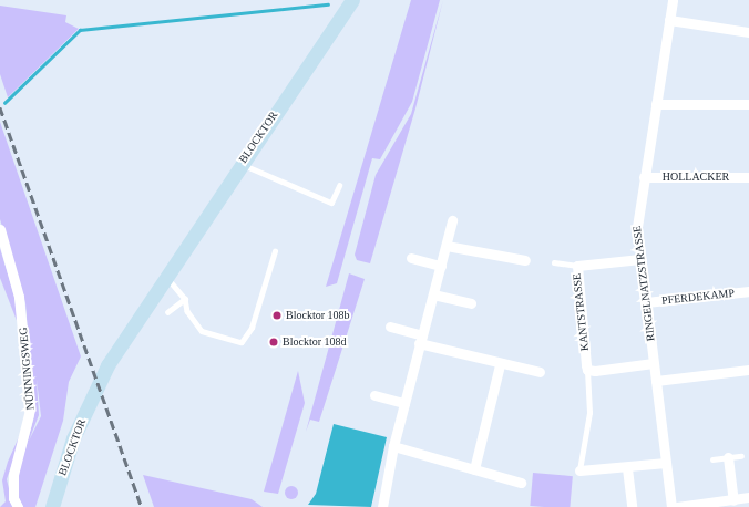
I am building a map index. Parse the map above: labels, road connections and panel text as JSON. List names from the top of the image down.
{
  "streets": {
    "main road": ["BLOCKTOR"],
    "street": [
      "HOLLACKER",
      "RINGELNATZSTRASSE",
      "PFERDEKAMP",
      "KANTSTRASSE",
      "NÜNNINGSWEG"
    ]
  },
  "crossings": [
    ["HOLLACKER", "RINGELNATZSTRASSE"],
    ["RINGELNATZSTRASSE", "PFERDEKAMP"],
    ["RINGELNATZSTRASSE", "KANTSTRASSE"]
  ],
  "places": ["Blocktor 108b", "Blocktor 108d"]
}
